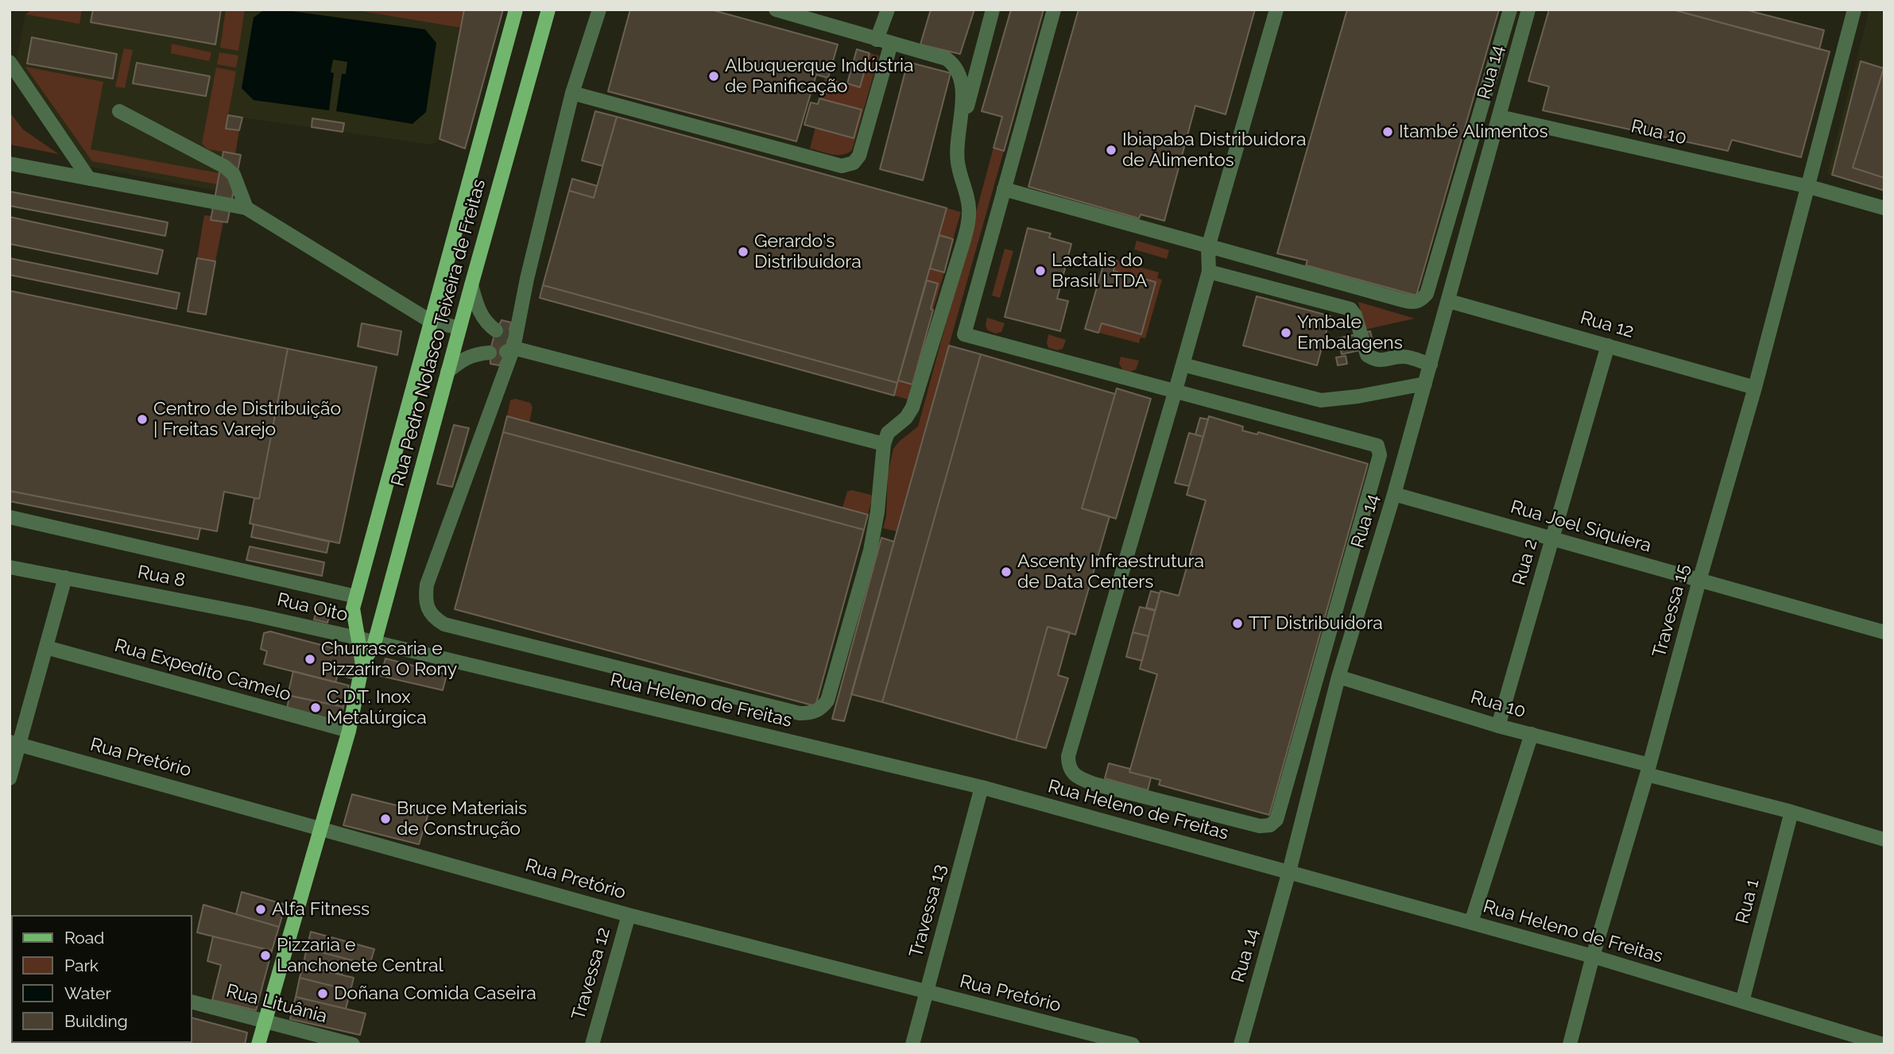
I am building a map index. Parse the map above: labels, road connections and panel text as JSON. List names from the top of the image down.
{
  "streets": {
    "main road": ["Rua Pedro Nolasco Teixeira de Freitas"],
    "street": [
      "Rua 14",
      "Rua 10",
      "Rua 12",
      "Rua Joel Siquiera",
      "Rua 2",
      "Rua 8",
      "Rua Oito",
      "Travessa 15",
      "Rua Expedito Camelo",
      "Rua Heleno de Freitas",
      "Rua Pretório",
      "Rua 1",
      "Travessa 13",
      "Travessa 12",
      "Rua Lituânia"
    ]
  },
  "crossings": [
    ["Rua 14", "Rua 10"],
    ["Rua 14", "Rua 12"],
    ["Rua 14", "Rua Joel Siquiera"],
    ["Rua 14", "Rua Heleno de Freitas"],
    ["Rua 10", "Rua 2"],
    ["Rua 10", "Travessa 15"],
    ["Rua 10", "Rua 1"],
    ["Rua 12", "Rua 2"],
    ["Rua 12", "Travessa 15"],
    ["Rua Pedro Nolasco Teixeira de Freitas", "Rua Oito"],
    ["Rua Pedro Nolasco Teixeira de Freitas", "Rua Expedito Camelo"],
    ["Rua Pedro Nolasco Teixeira de Freitas", "Rua Heleno de Freitas"],
    ["Rua Pedro Nolasco Teixeira de Freitas", "Rua Pretório"],
    ["Rua Pedro Nolasco Teixeira de Freitas", "Rua Lituânia"],
    ["Rua Joel Siquiera", "Rua 2"],
    ["Rua Joel Siquiera", "Travessa 15"],
    ["Rua 8", "Rua Oito"],
    ["Rua Oito", "Rua Heleno de Freitas"],
    ["Travessa 15", "Rua Heleno de Freitas"],
    ["Rua Heleno de Freitas", "Rua 1"],
    ["Rua Heleno de Freitas", "Travessa 13"],
    ["Rua Pretório", "Travessa 13"],
    ["Rua Pretório", "Travessa 12"]
  ],
  "places": [
    "Albuquerque Indústria de Panificação",
    "Itambé Alimentos",
    "Ibiapaba Distribuidora de Alimentos",
    "Gerardo's Distribuidora",
    "Lactalis do Brasil LTDA",
    "Ymbale Embalagens",
    "Centro de Distribuição | Freitas Varejo",
    "Ascenty Infraestrutura de Data Centers",
    "TT Distribuidora",
    "Churrascaria e Pizzarira O Rony",
    "C.D.T. Inox Metalúrgica",
    "Bruce Materiais de Construção",
    "Alfa Fitness",
    "Pizzaria e Lanchonete Central",
    "Doñana Comida Caseira"
  ],
  "legend": [
    "Road",
    "Park",
    "Water",
    "Building"
  ]
}
